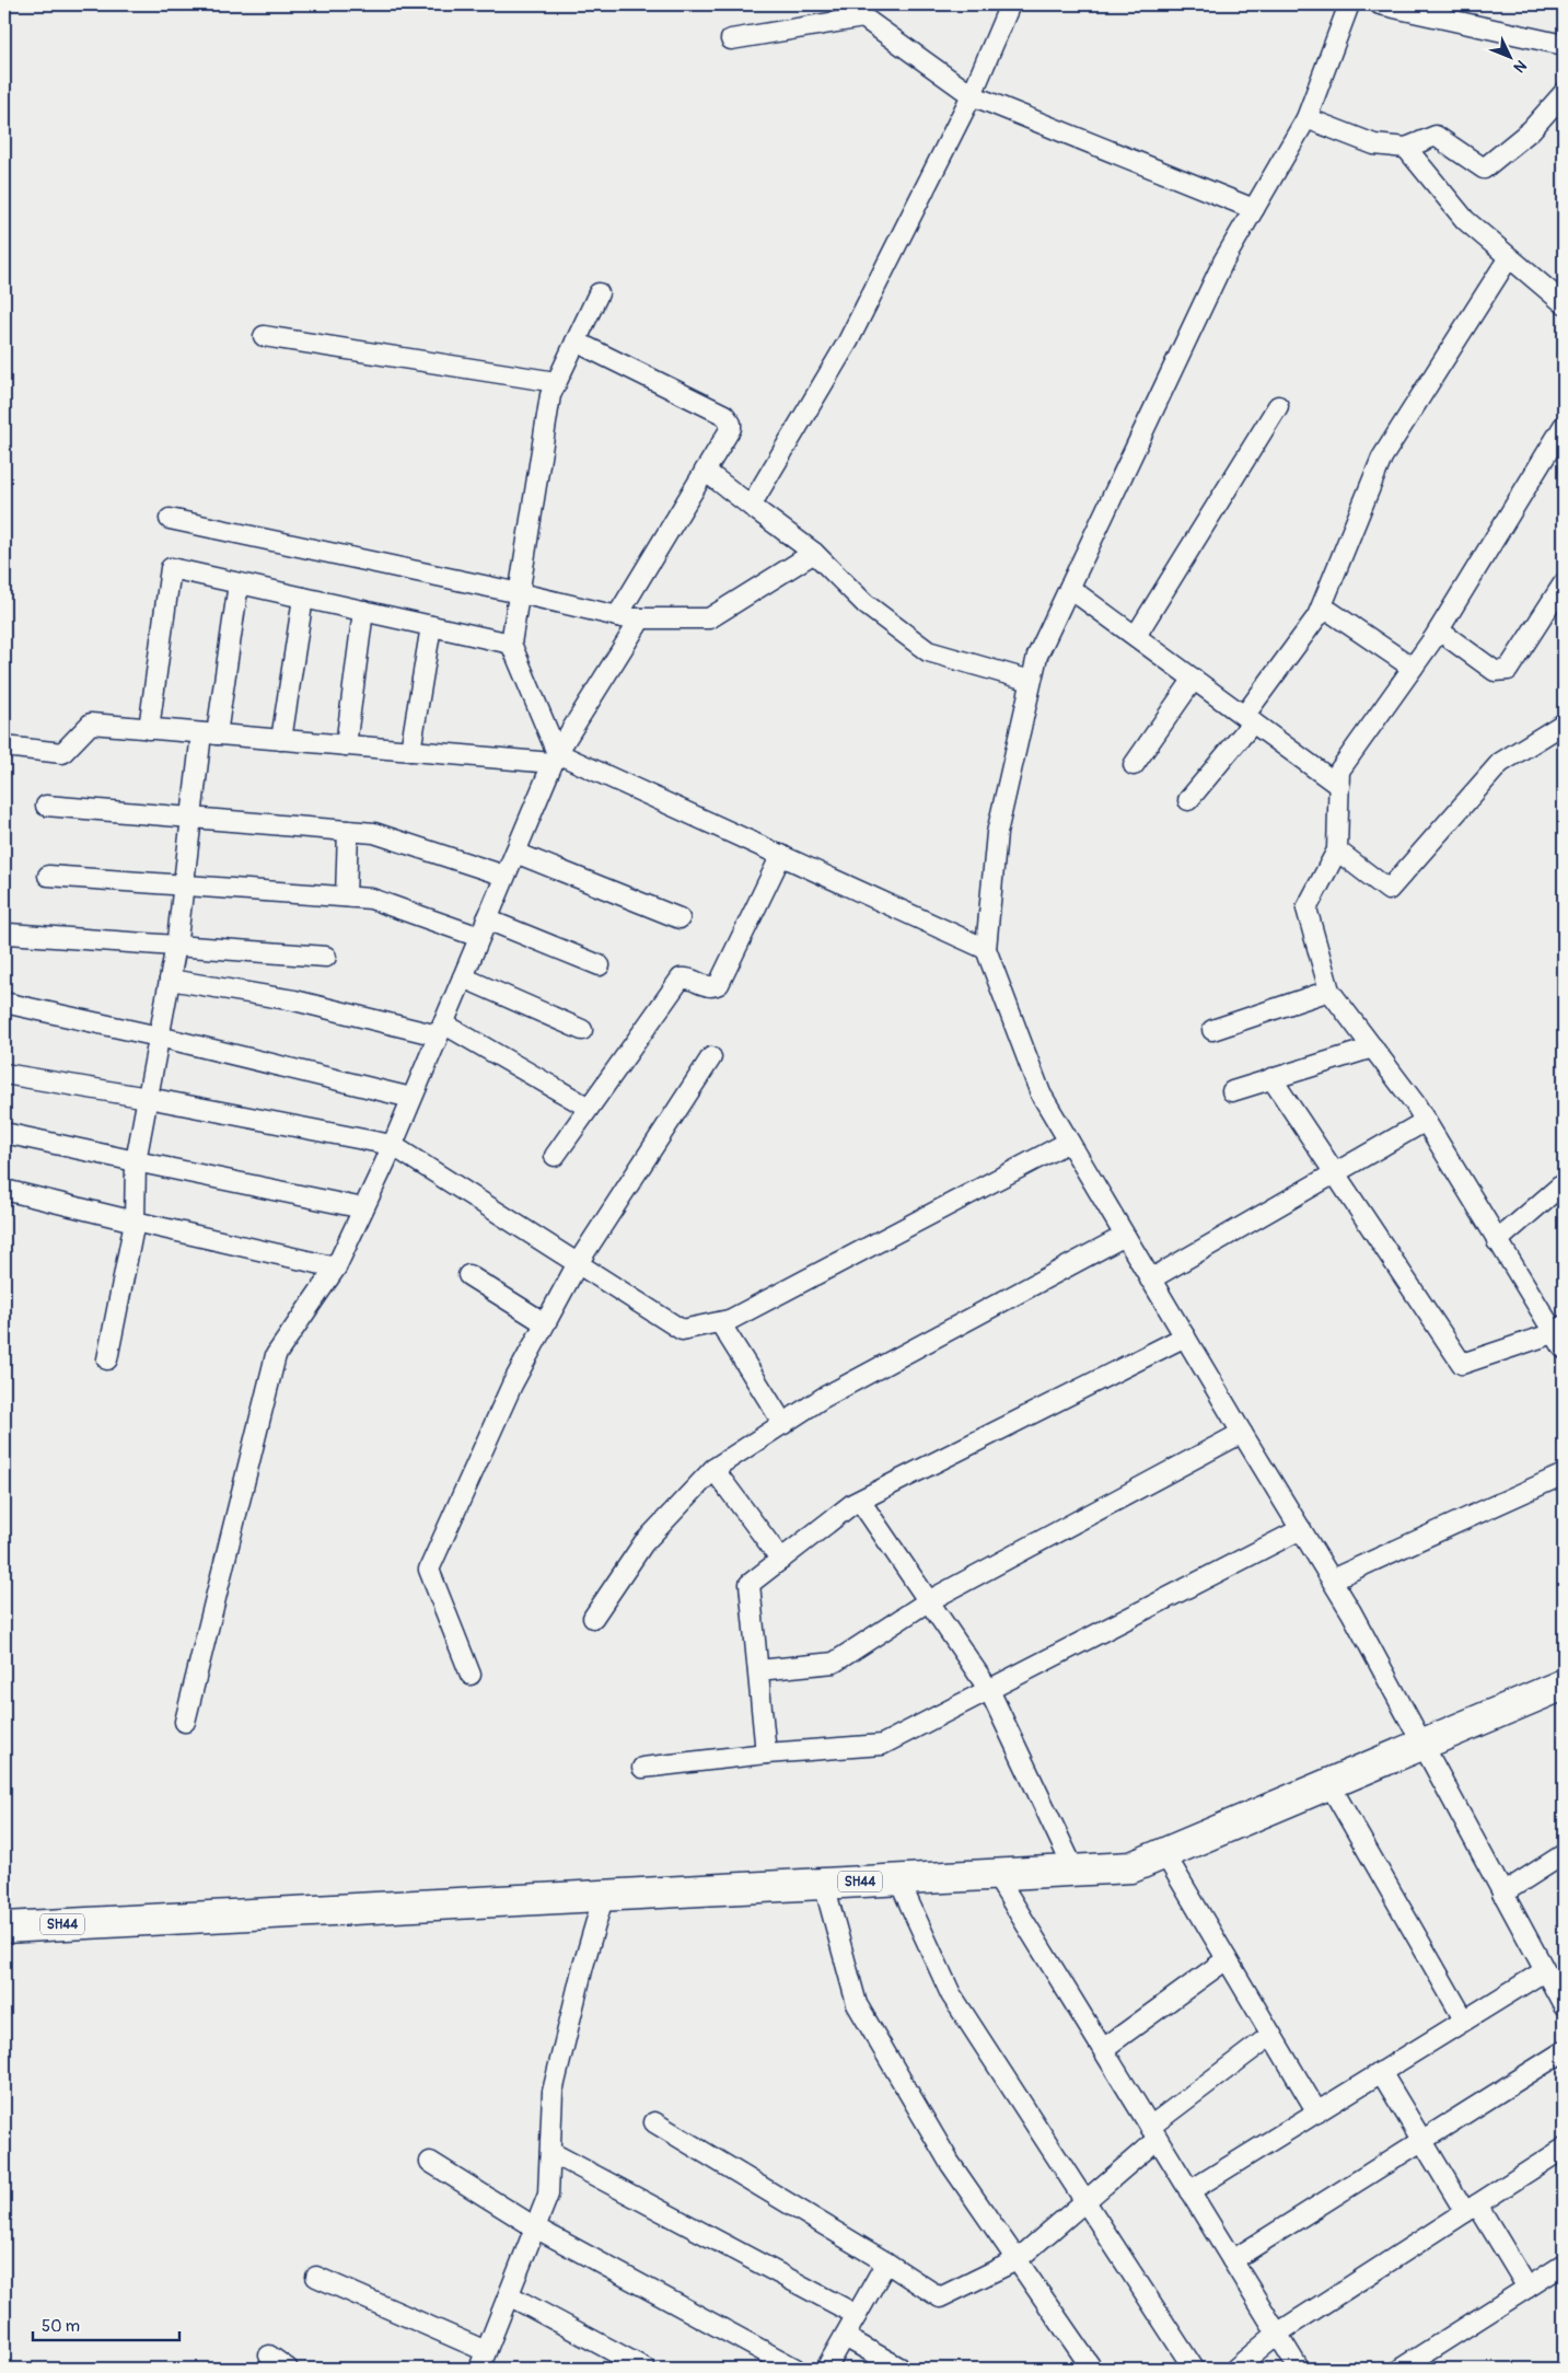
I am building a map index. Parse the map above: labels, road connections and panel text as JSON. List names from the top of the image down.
{
  "streets": {
    "main road": ["SH44"]
  },
  "scale_bar": "50 m",
  "north": "bottom right"
}
